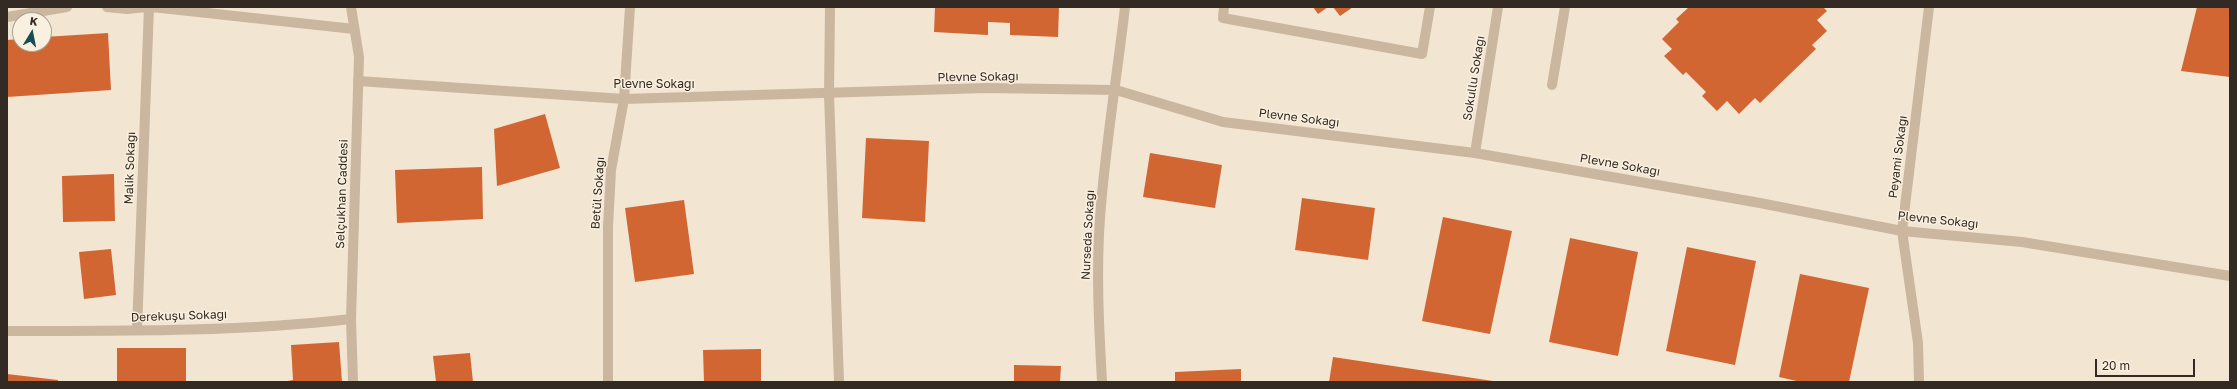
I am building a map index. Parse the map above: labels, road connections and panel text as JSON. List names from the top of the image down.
{
  "streets": {
    "street": [
      "Plevne Sokağı",
      "Sokullu Sokağı",
      "Peyami Sokağı",
      "Malik Sokağı",
      "Betül Sokağı",
      "Selçukhan Caddesi",
      "Nurseda Sokağı",
      "Derekuşu Sokağı"
    ]
  },
  "crossings": [
    ["Plevne Sokağı", "Sokullu Sokağı"],
    ["Plevne Sokağı", "Peyami Sokağı"],
    ["Plevne Sokağı", "Betül Sokağı"],
    ["Plevne Sokağı", "Selçukhan Caddesi"],
    ["Plevne Sokağı", "Nurseda Sokağı"],
    ["Malik Sokağı", "Derekuşu Sokağı"],
    ["Selçukhan Caddesi", "Derekuşu Sokağı"]
  ],
  "scale_bar": "20 m",
  "north": "top"
}
